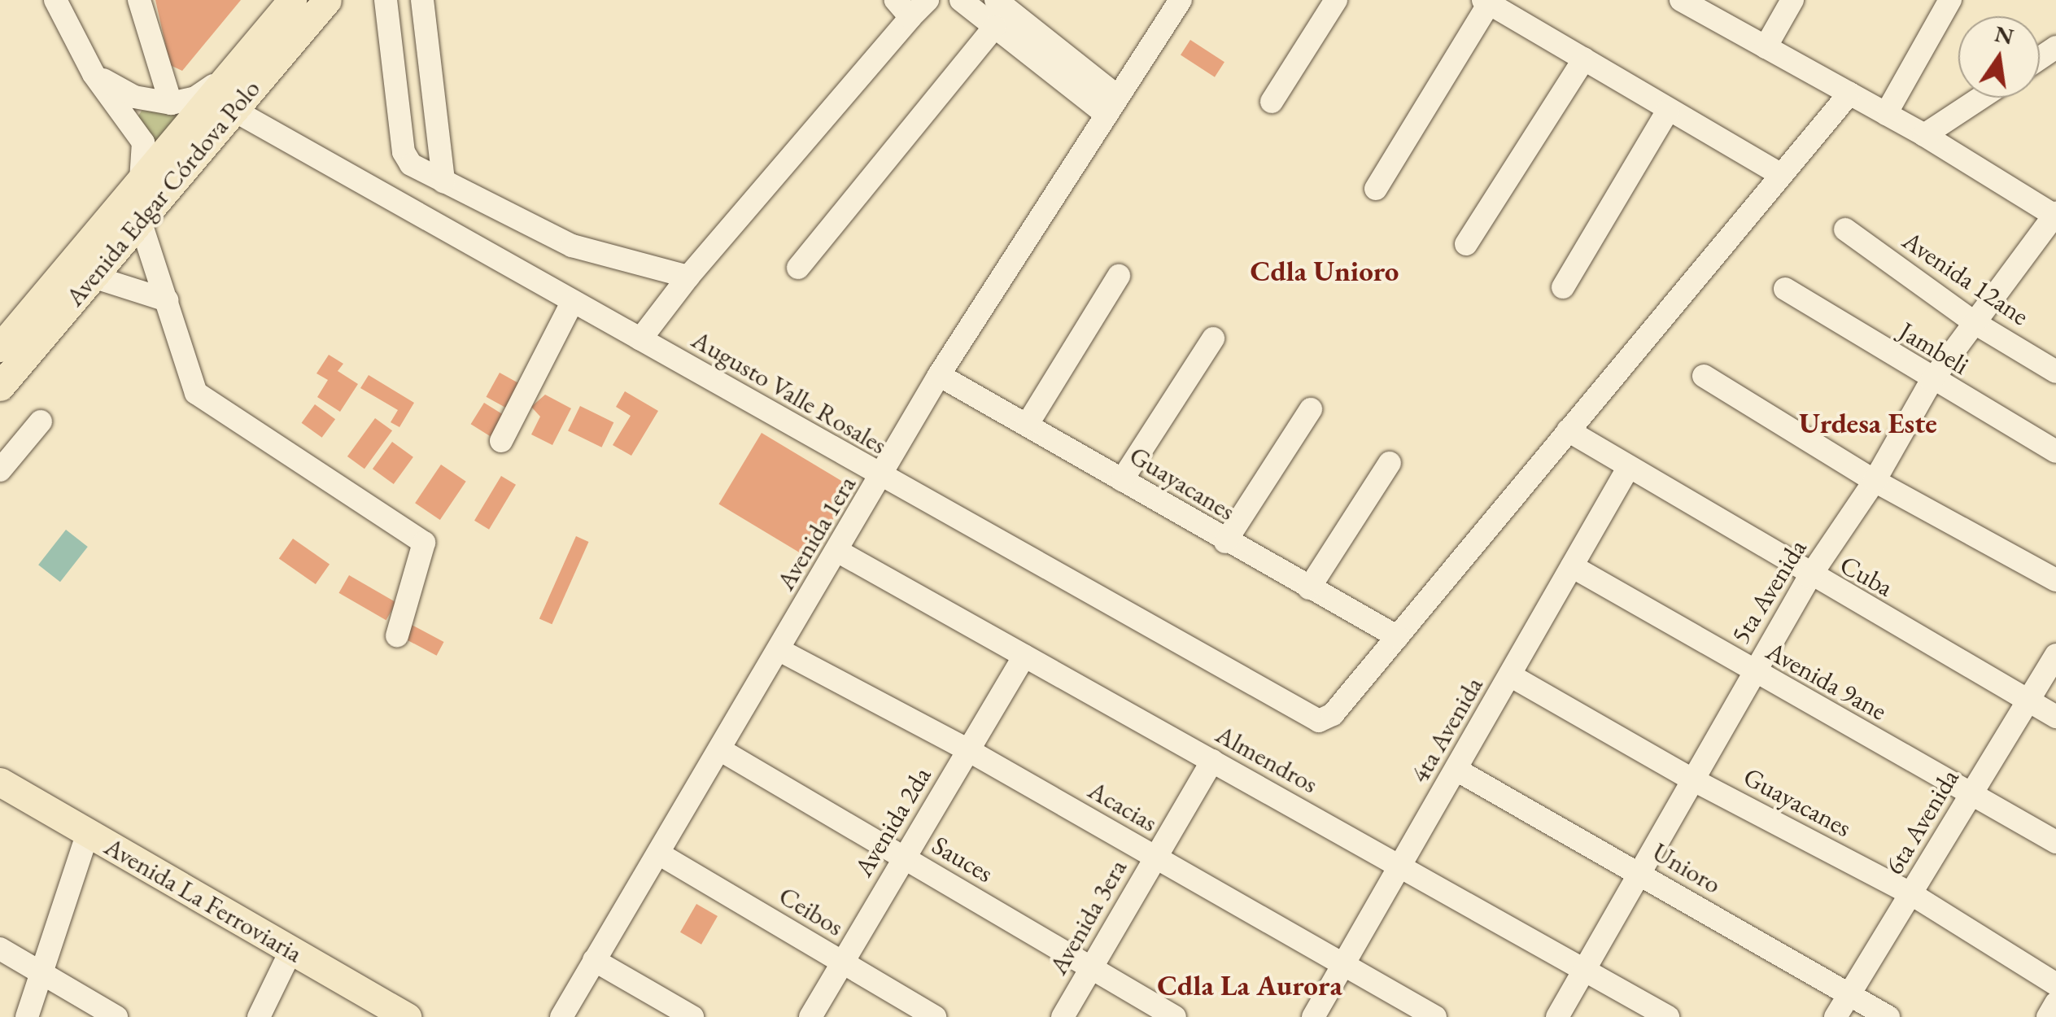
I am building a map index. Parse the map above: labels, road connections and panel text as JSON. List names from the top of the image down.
{
  "streets": {
    "main road": ["Avenida Edgar Córdova Polo", "Avenida La Ferroviaria"],
    "street": [
      "Avenida 12ane",
      "Jambeli",
      "Augusto Valle Rosales",
      "Guayacanes",
      "Avenida 1era",
      "Cuba",
      "5ta Avenida",
      "Avenida 9ane",
      "4ta Avenida",
      "Almendros",
      "Acacias",
      "Avenida 2da",
      "6ta Avenida",
      "Sauces",
      "Unioro",
      "Ceibos",
      "Avenida 3era"
    ]
  },
  "crossings": [
    ["Avenida Edgar Córdova Polo", "Augusto Valle Rosales"],
    ["Avenida 12ane", "5ta Avenida"],
    ["Jambeli", "5ta Avenida"],
    ["Augusto Valle Rosales", "Guayacanes"],
    ["Augusto Valle Rosales", "Avenida 1era"],
    ["Guayacanes", "Avenida 1era"],
    ["Guayacanes", "5ta Avenida"],
    ["Guayacanes", "4ta Avenida"],
    ["Guayacanes", "6ta Avenida"],
    ["Avenida 1era", "Almendros"],
    ["Avenida 1era", "Acacias"],
    ["Avenida 1era", "Sauces"],
    ["Avenida 1era", "Ceibos"],
    ["Cuba", "5ta Avenida"],
    ["Cuba", "4ta Avenida"],
    ["Cuba", "6ta Avenida"],
    ["5ta Avenida", "Avenida 9ane"],
    ["5ta Avenida", "Almendros"],
    ["5ta Avenida", "Unioro"],
    ["Avenida 9ane", "4ta Avenida"],
    ["Avenida 9ane", "6ta Avenida"],
    ["4ta Avenida", "Almendros"],
    ["4ta Avenida", "Acacias"],
    ["4ta Avenida", "Unioro"],
    ["Almendros", "Avenida 2da"],
    ["Almendros", "Avenida 3era"],
    ["Acacias", "Avenida 2da"],
    ["Acacias", "Avenida 3era"],
    ["Avenida 2da", "Sauces"],
    ["Avenida 2da", "Ceibos"],
    ["6ta Avenida", "Unioro"],
    ["Sauces", "Avenida 3era"]
  ],
  "districts": ["Cdla Unioro", "Urdesa Este", "Cdla La Aurora"],
  "north": "top"
}
